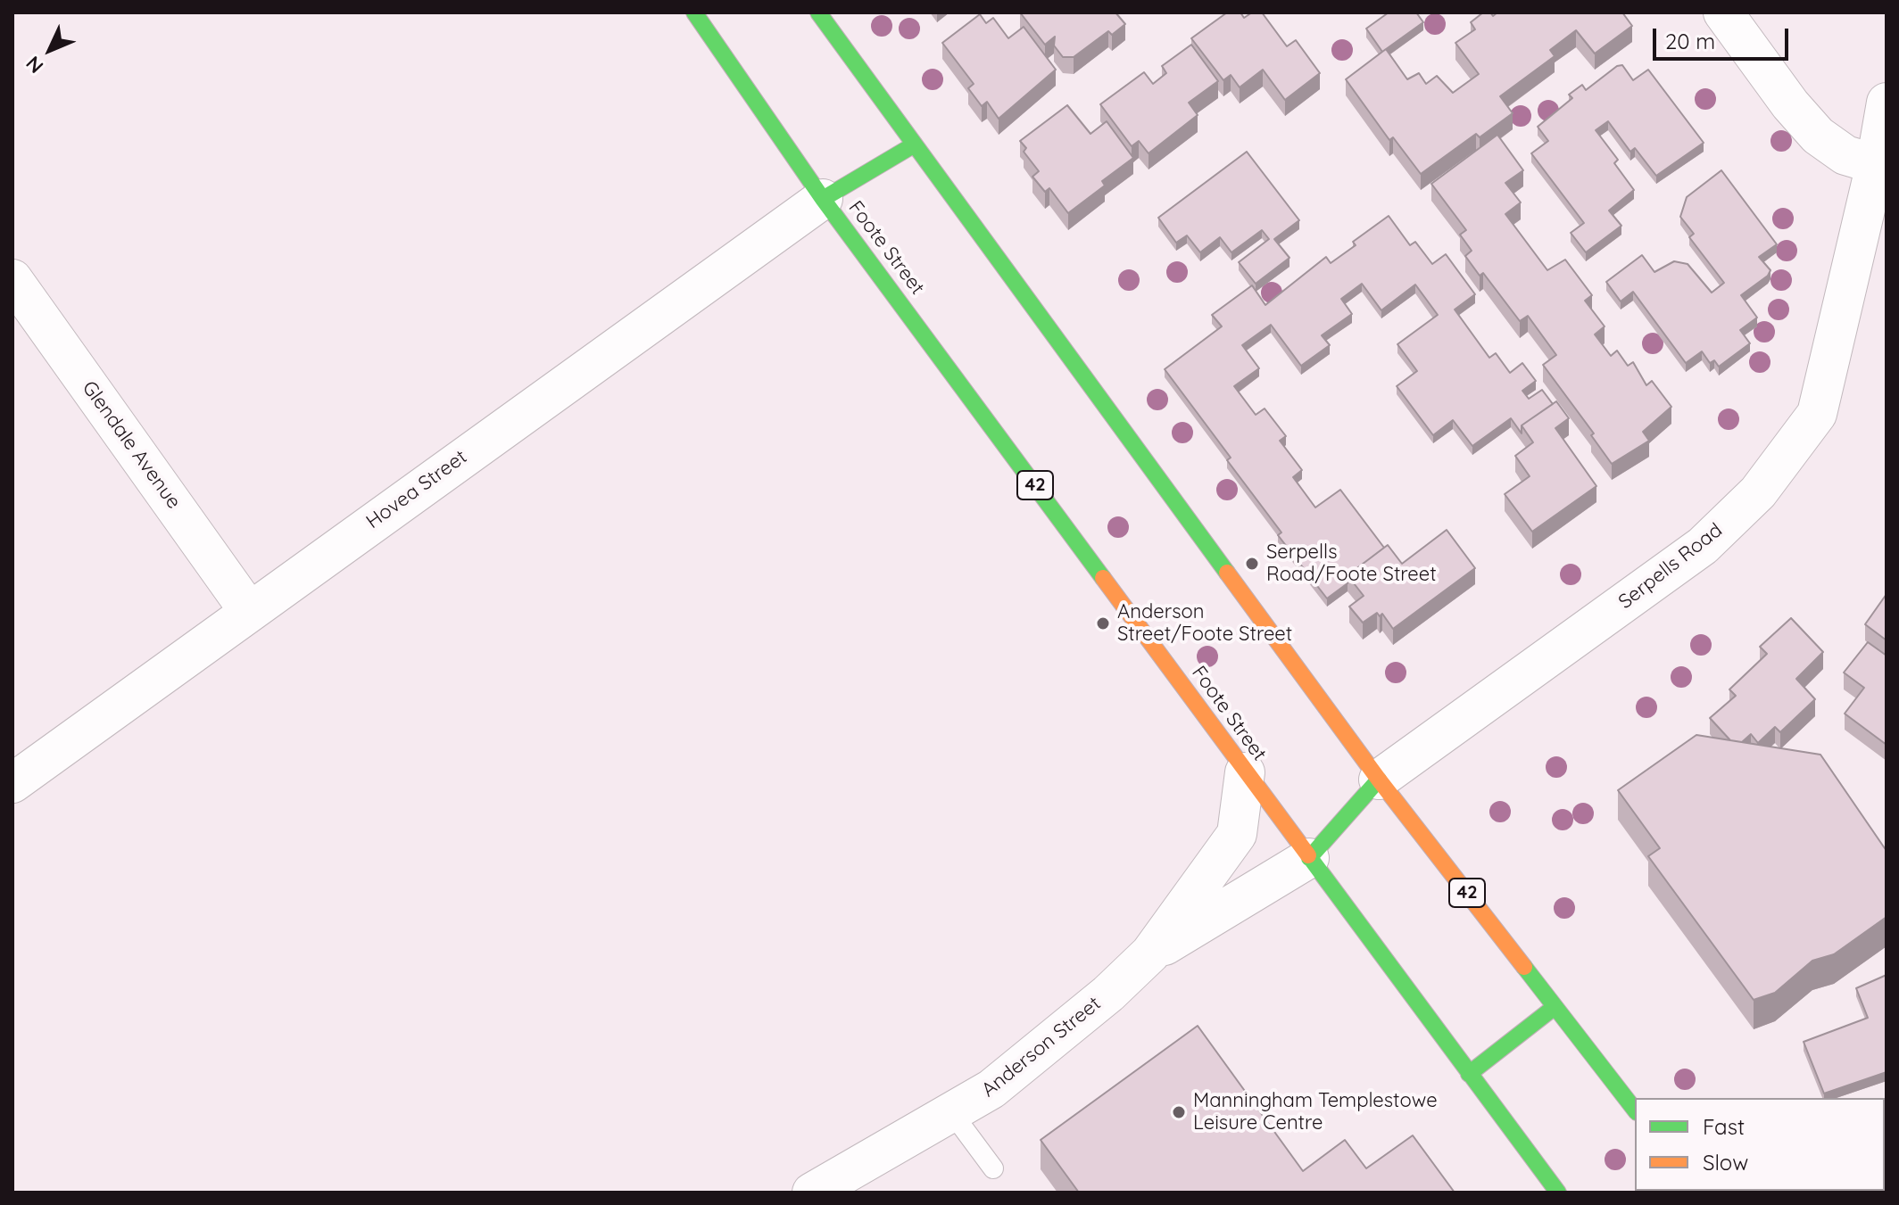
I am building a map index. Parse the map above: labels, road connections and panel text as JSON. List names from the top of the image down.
{
  "streets": {
    "main road": ["Foote Street", "42"],
    "street": [
      "Glendale Avenue",
      "Hovea Street",
      "Serpells Road",
      "Anderson Street"
    ]
  },
  "crossings": [
    ["Foote Street", "Hovea Street"],
    ["Foote Street", "Anderson Street"],
    ["Glendale Avenue", "Hovea Street"],
    ["42", "Serpells Road"]
  ],
  "places": ["Serpells Road/Foote Street", "Anderson Street/Foote Street", "Manningham Templestowe Leisure Centre"],
  "legend": ["Fast", "Slow"],
  "scale_bar": "20 m",
  "north": "bottom left"
}
